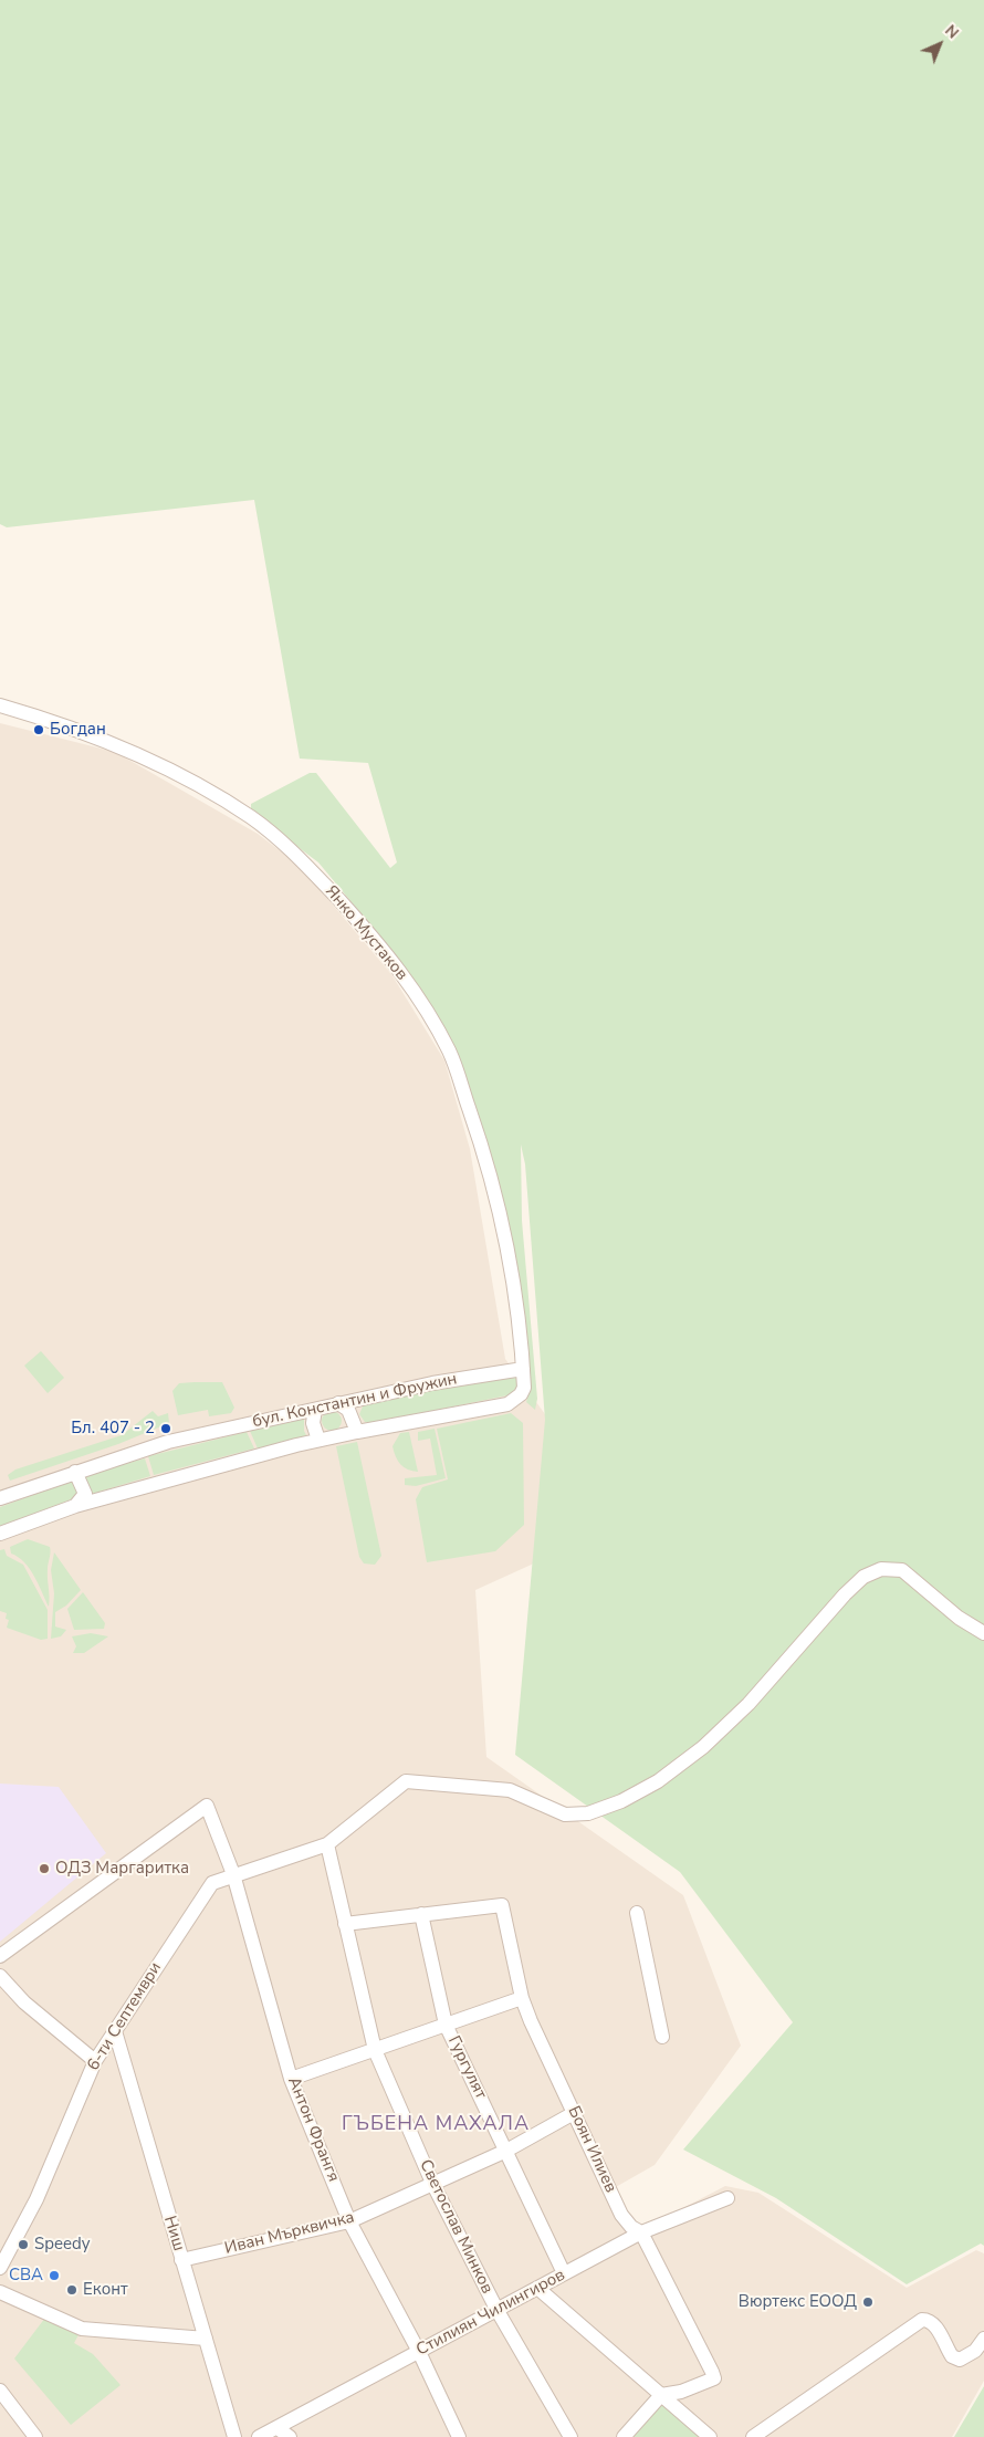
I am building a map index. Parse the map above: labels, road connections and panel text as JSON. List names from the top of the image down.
{
  "streets": {
    "street": [
      "Янко Мустаков",
      "бул. Константин и Фружин",
      "6-ти Септември",
      "Гургулят",
      "Антон Франгя",
      "Боян Илиев",
      "Светослав Минков",
      "Ниш",
      "Иван Мърквичка",
      "Стилиян Чилингиров"
    ]
  },
  "crossings": [
    ["Янко Мустаков", "бул. Константин и Фружин"],
    ["6-ти Септември", "Антон Франгя"],
    ["6-ти Септември", "Светослав Минков"],
    ["6-ти Септември", "Ниш"],
    ["Гургулят", "Боян Илиев"],
    ["Гургулят", "Иван Мърквичка"],
    ["Гургулят", "Стилиян Чилингиров"],
    ["Антон Франгя", "Иван Мърквичка"],
    ["Антон Франгя", "Стилиян Чилингиров"],
    ["Боян Илиев", "Иван Мърквичка"],
    ["Боян Илиев", "Стилиян Чилингиров"],
    ["Светослав Минков", "Иван Мърквичка"],
    ["Светослав Минков", "Стилиян Чилингиров"],
    ["Ниш", "Иван Мърквичка"]
  ],
  "districts": ["ГЪБЕНА МАХАЛА"],
  "places": [
    "Богдан",
    "Бл. 407 - 2",
    "ОДЗ Маргаритка",
    "Speedy",
    "CBA",
    "Еконт",
    "Вюртекс ЕООД"
  ],
  "north": "top right"
}
